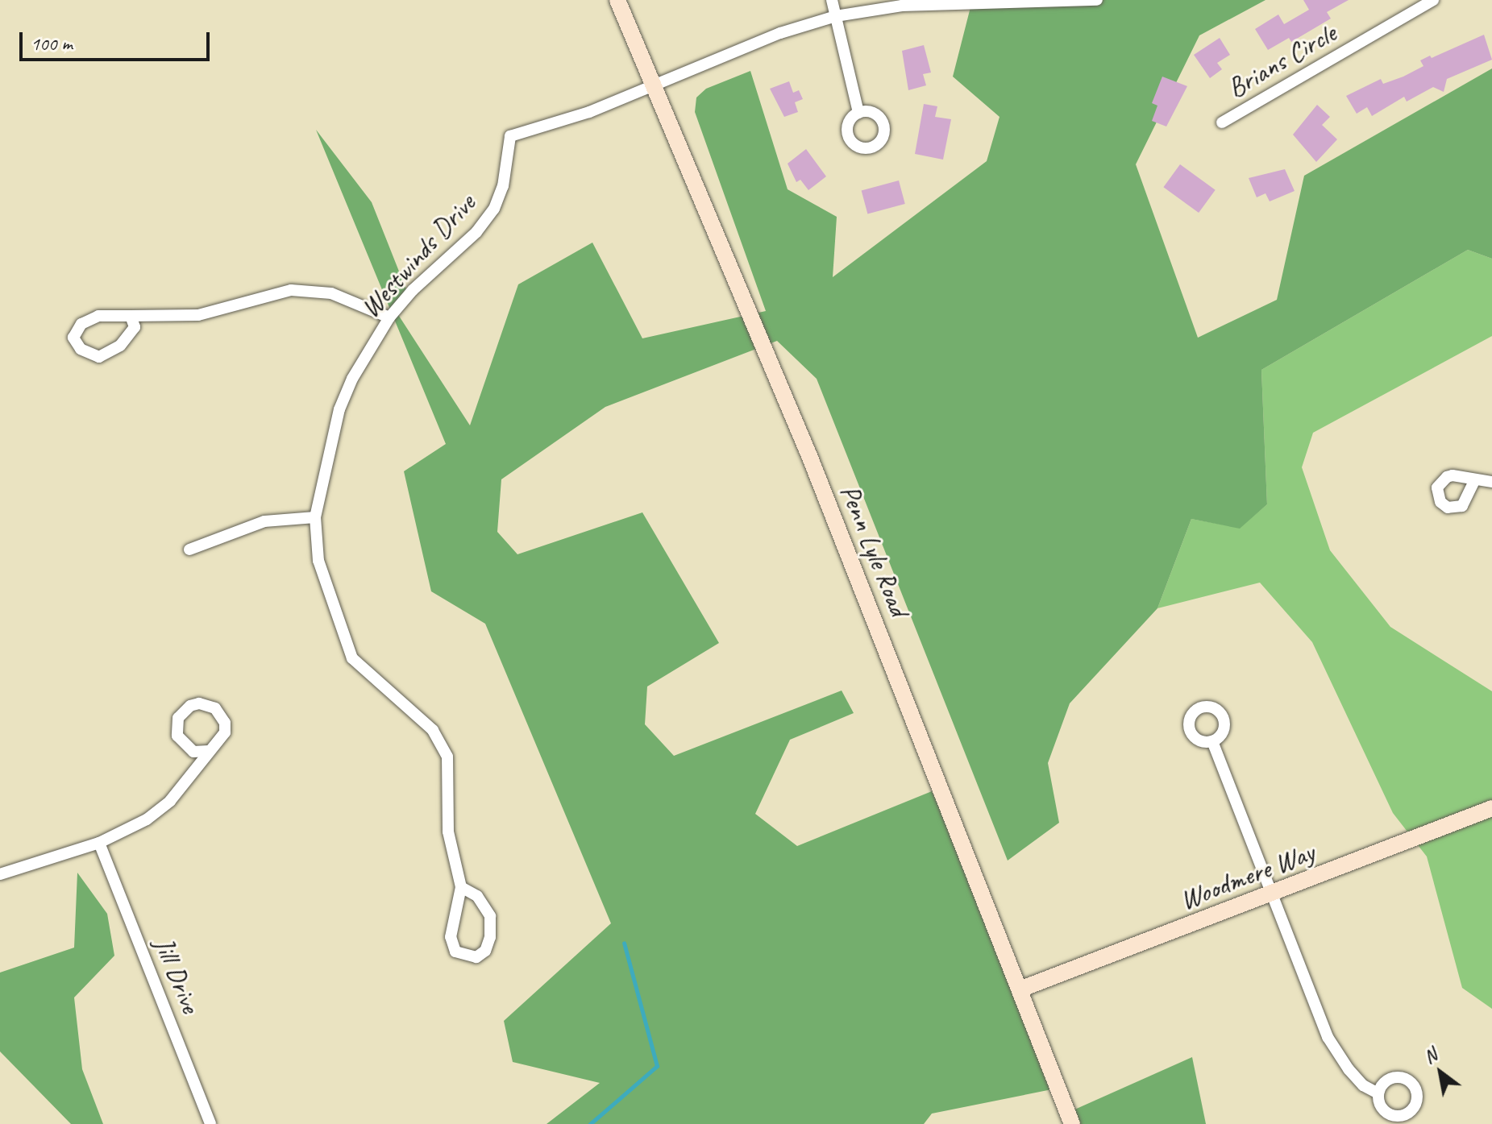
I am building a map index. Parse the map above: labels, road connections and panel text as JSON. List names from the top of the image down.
{
  "streets": {
    "street": [
      "Brians Circle",
      "Westwinds Drive",
      "Penn Lyle Road",
      "Woodmere Way",
      "Jill Drive"
    ]
  },
  "crossings": [
    ["Westwinds Drive", "Penn Lyle Road"],
    ["Penn Lyle Road", "Woodmere Way"]
  ],
  "scale_bar": "100 m",
  "north": "top left"
}
